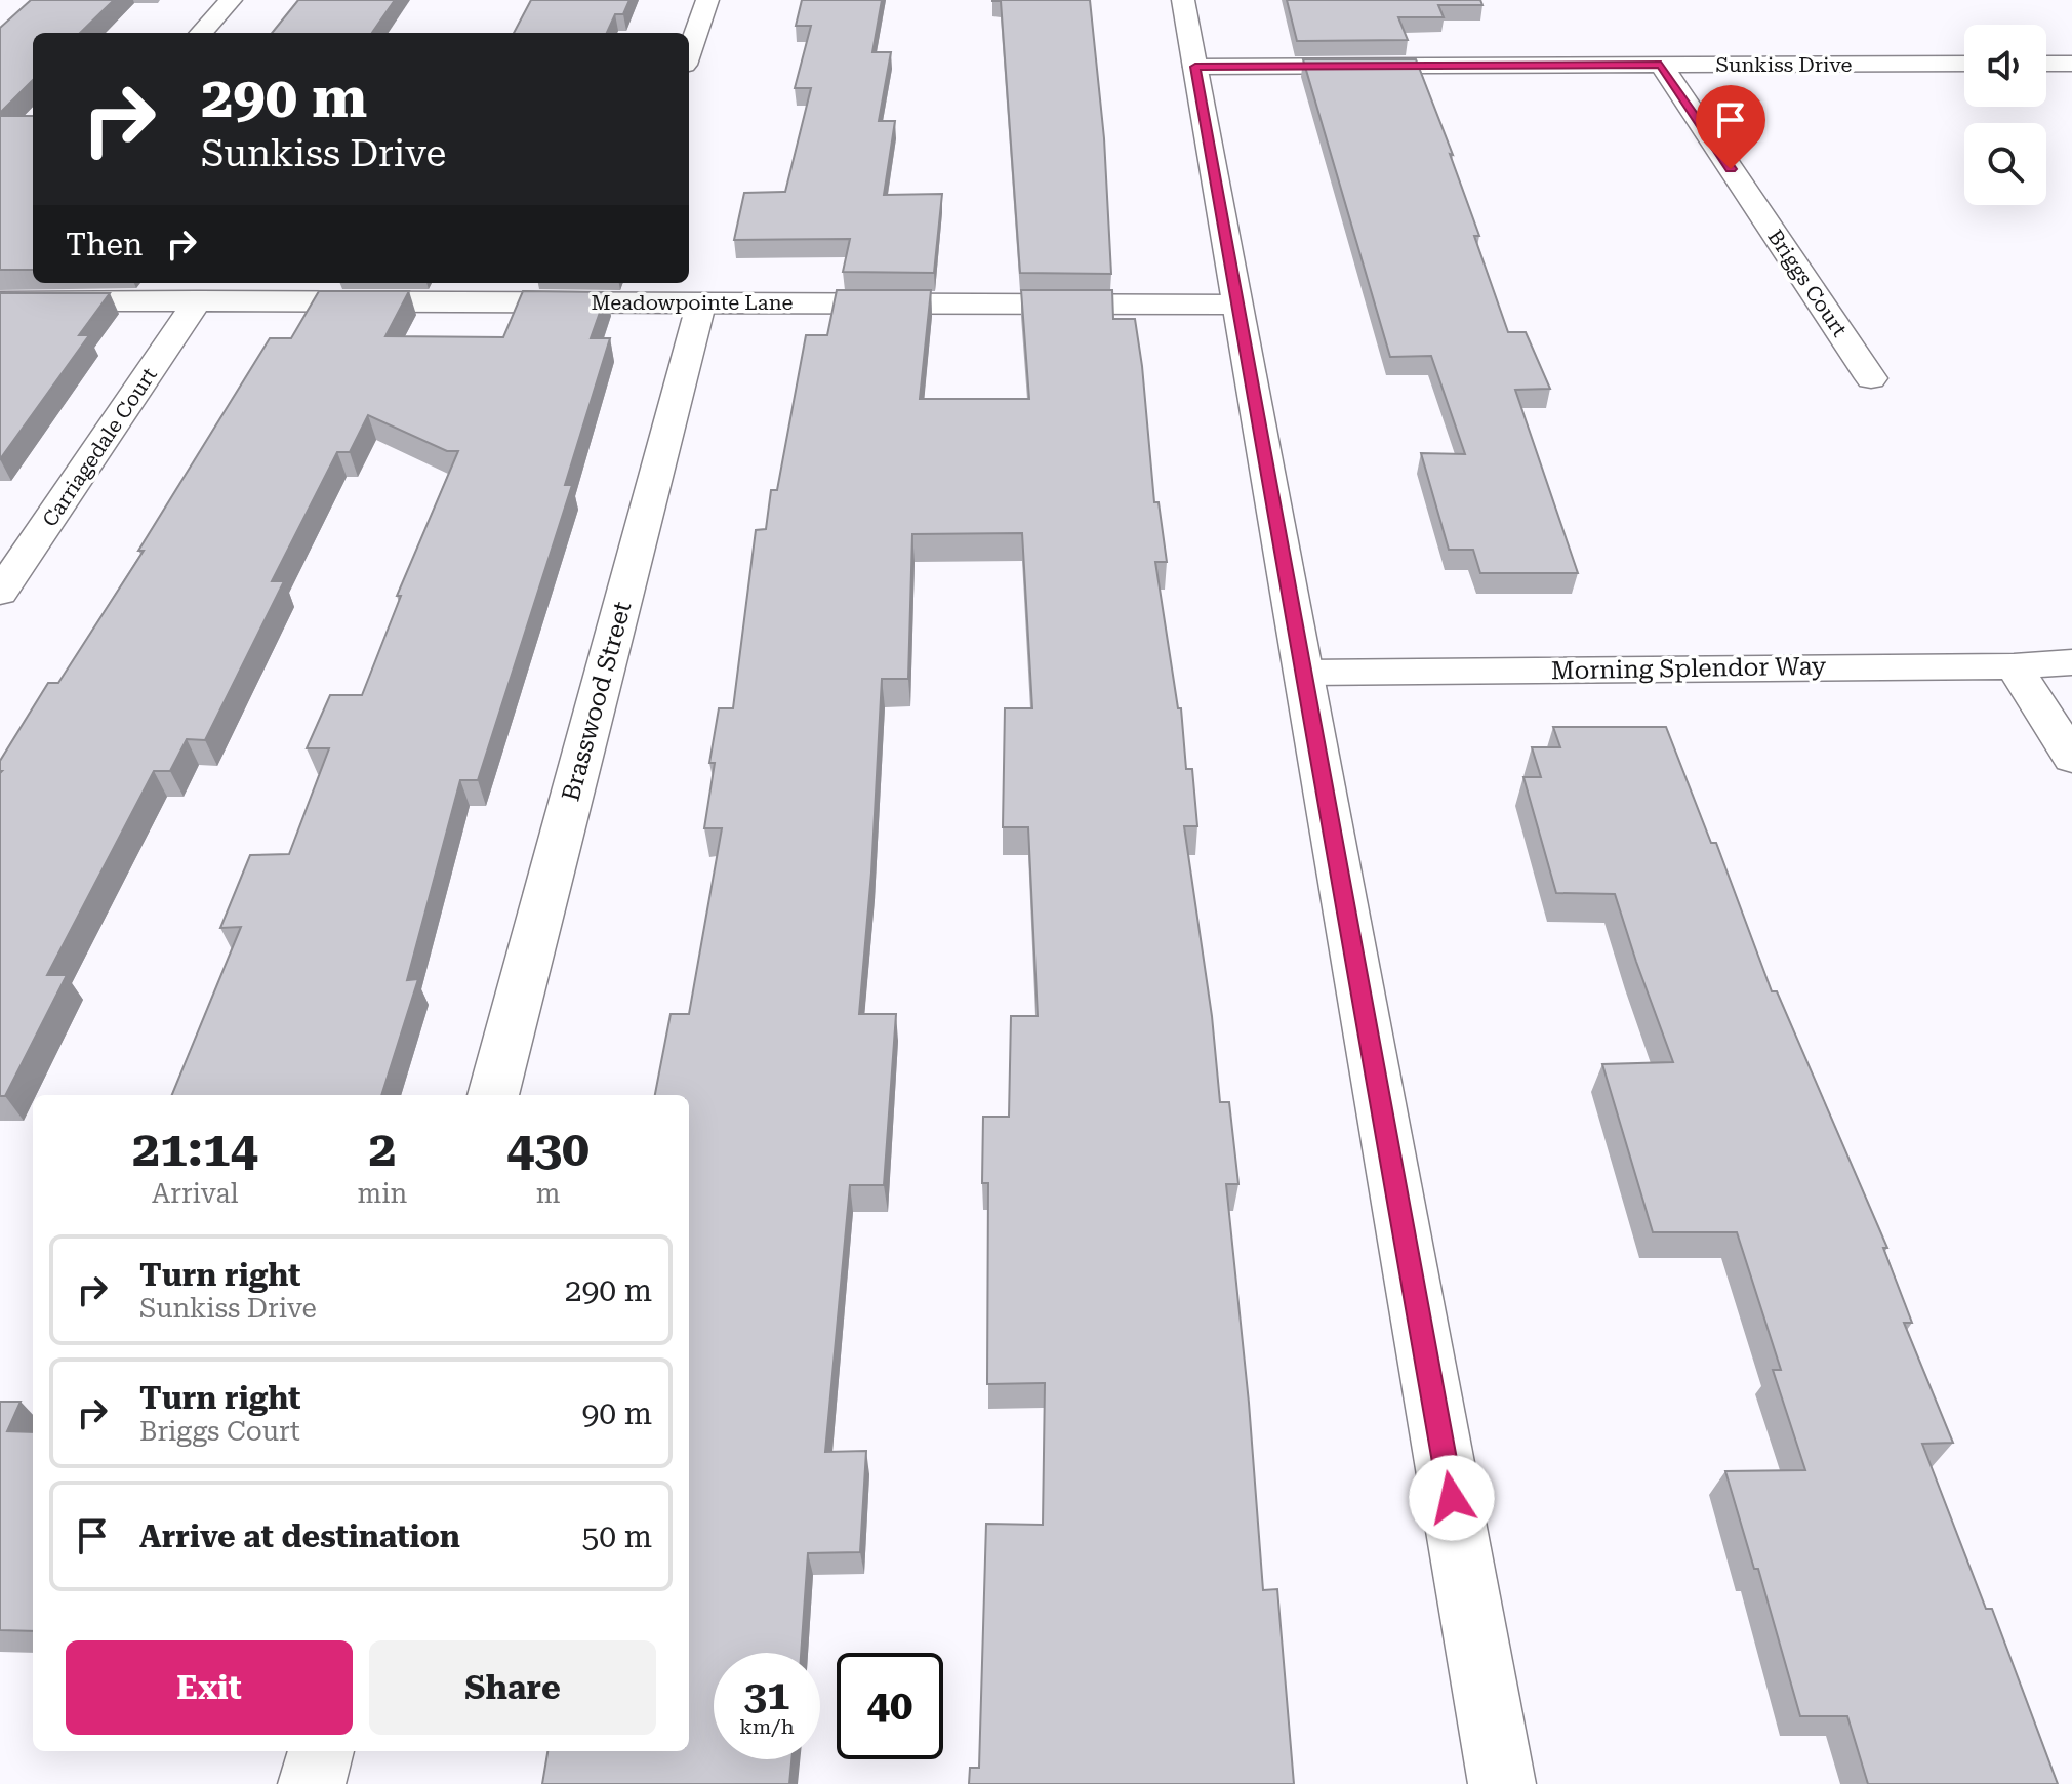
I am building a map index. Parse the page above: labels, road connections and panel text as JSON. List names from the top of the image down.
{
  "streets": {
    "street": [
      "Sunkiss Drive",
      "Briggs Court",
      "Meadowpointe Lane",
      "Carriagedale Court",
      "Morning Splendor Way",
      "Brasswood Street"
    ]
  },
  "crossings": [
    ["Sunkiss Drive", "Briggs Court"],
    ["Meadowpointe Lane", "Carriagedale Court"],
    ["Meadowpointe Lane", "Brasswood Street"]
  ],
  "page": {
    "turn": ["290 m", "Sunkiss Drive"],
    "then": "Then",
    "eta": [
      "21:14",
      "Arrival",
      "2",
      "min",
      "430",
      "m"
    ],
    "list": [
      {
        "name": "Turn right",
        "note": "Sunkiss Drive",
        "value": "290 m"
      },
      {
        "name": "Turn right",
        "note": "Briggs Court",
        "value": "90 m"
      },
      {
        "name": "Arrive at destination",
        "value": "50 m"
      }
    ],
    "buttons": ["Exit", "Share"],
    "speed": "31 km/h",
    "limit": "40"
  }
}
